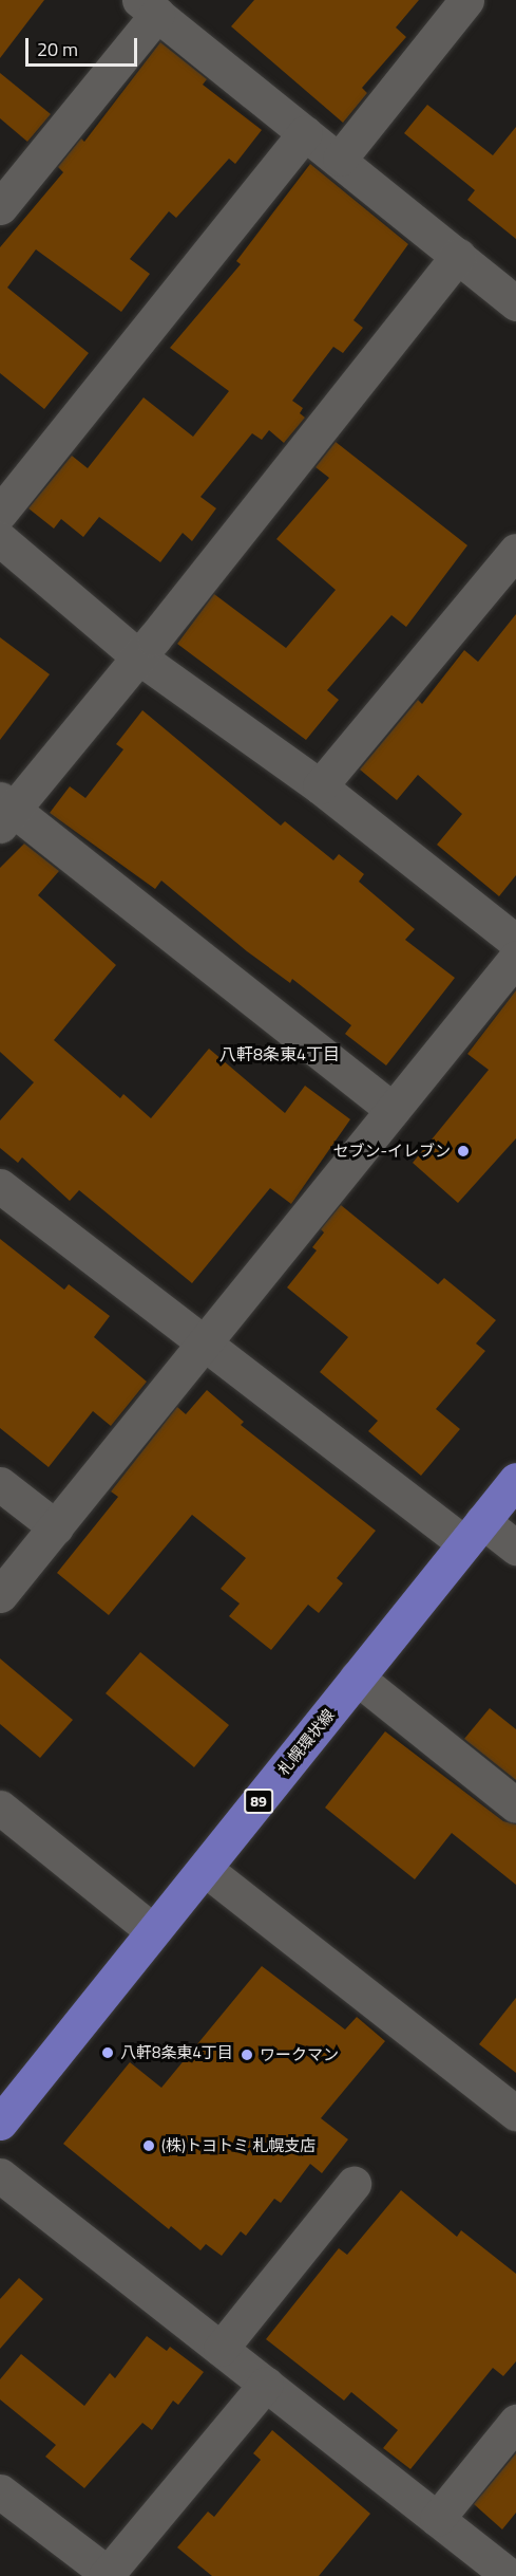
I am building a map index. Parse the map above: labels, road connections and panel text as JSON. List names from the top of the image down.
{
  "streets": {
    "main road": ["札幌環状線", "89"]
  },
  "districts": ["八軒8条東4丁目"],
  "places": [
    "セブン-イレブン",
    "八軒8条東4丁目",
    "ワークマン",
    "(株)トヨトミ 札幌支店"
  ],
  "scale_bar": "20 m"
}
